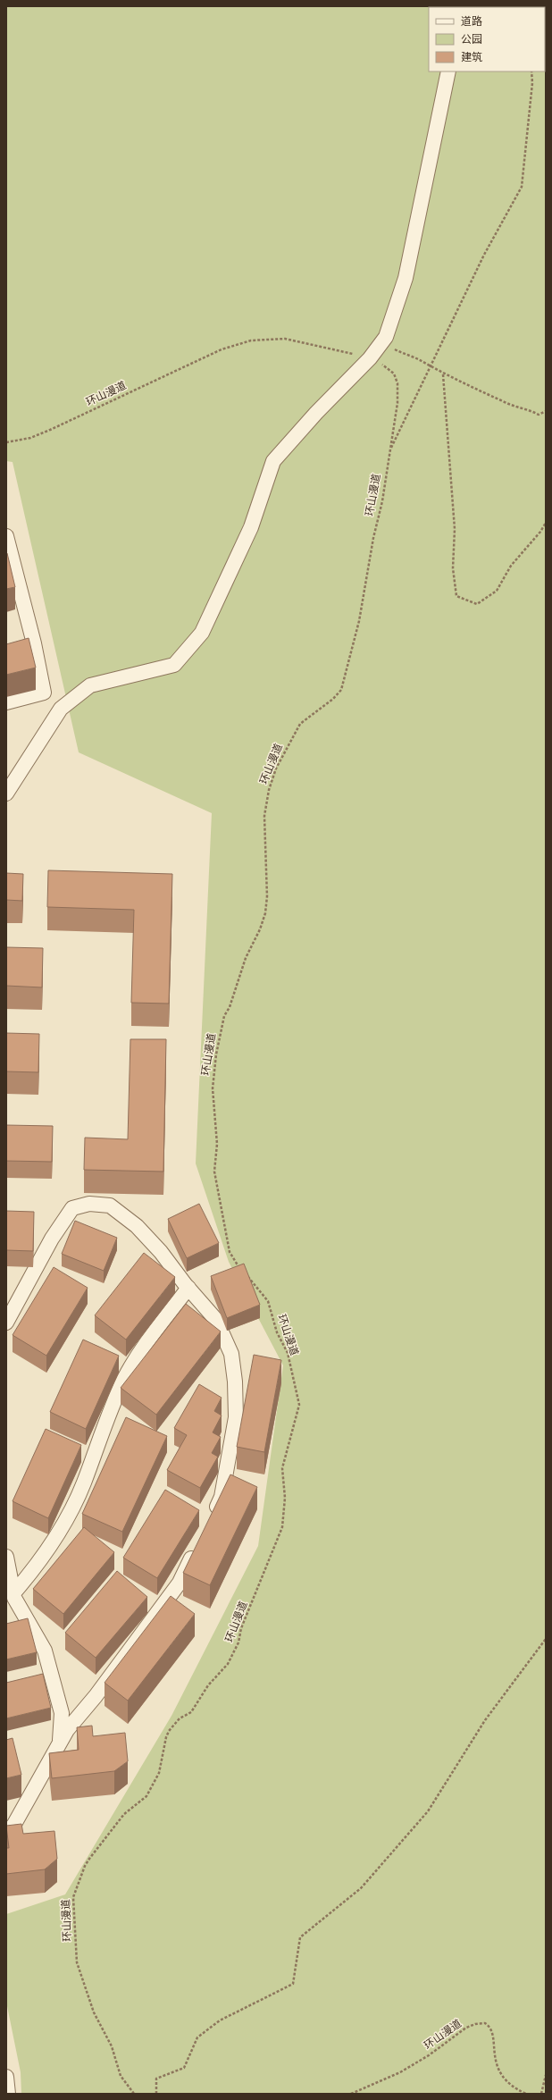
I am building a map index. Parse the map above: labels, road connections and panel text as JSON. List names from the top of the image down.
{
  "streets": {
    "path": ["环山漫道"]
  },
  "legend": ["道路", "公园", "建筑"]
}
